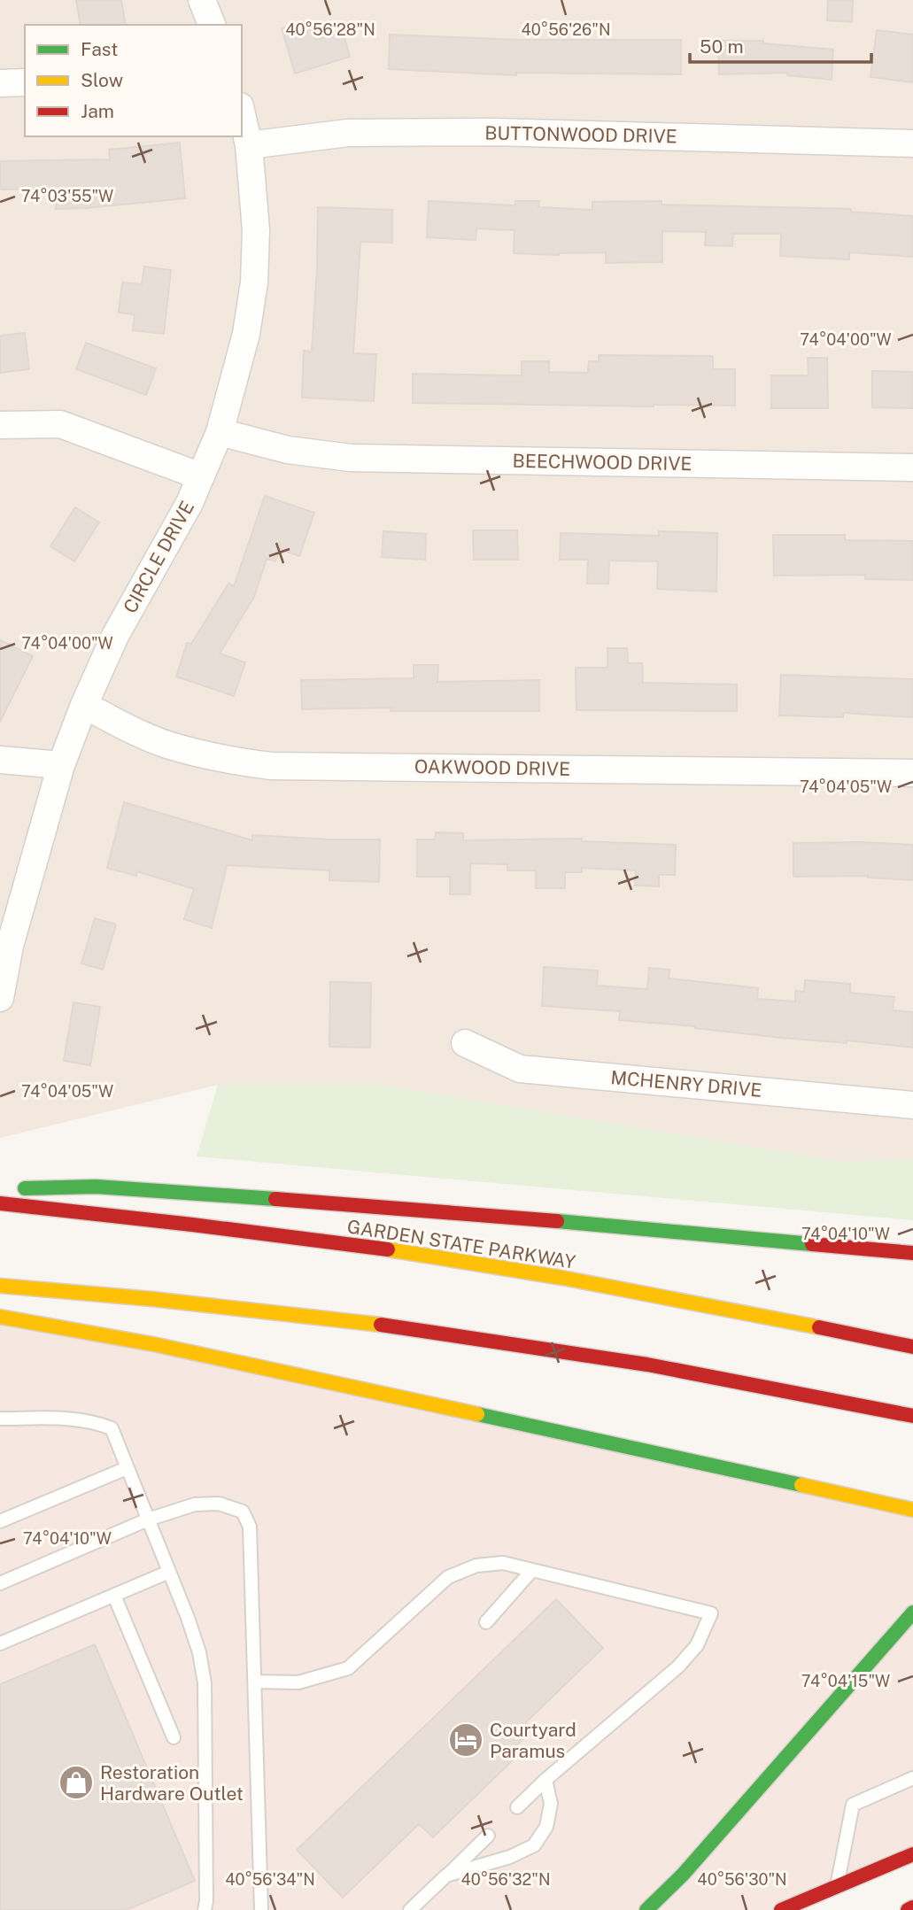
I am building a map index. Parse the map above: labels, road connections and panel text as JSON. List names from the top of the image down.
{
  "streets": {
    "highway": ["GARDEN STATE PARKWAY"],
    "street": [
      "BUTTONWOOD DRIVE",
      "BEECHWOOD DRIVE",
      "CIRCLE DRIVE",
      "OAKWOOD DRIVE",
      "MCHENRY DRIVE"
    ]
  },
  "crossings": [
    ["BUTTONWOOD DRIVE", "CIRCLE DRIVE"],
    ["BEECHWOOD DRIVE", "CIRCLE DRIVE"],
    ["CIRCLE DRIVE", "OAKWOOD DRIVE"]
  ],
  "places": {
    "hotel": ["Courtyard Paramus"],
    "shop": ["Restoration Hardware Outlet"]
  },
  "legend": ["Fast", "Slow", "Jam"],
  "scale_bar": "50 m",
  "coordinates": [
    "40°56'26\"N",
    "40°56'28\"N",
    "74°03'55\"W",
    "74°04'00\"W",
    "74°04'05\"W",
    "74°04'10\"W",
    "74°04'15\"W",
    "40°56'34\"N",
    "40°56'32\"N",
    "40°56'30\"N"
  ]
}
